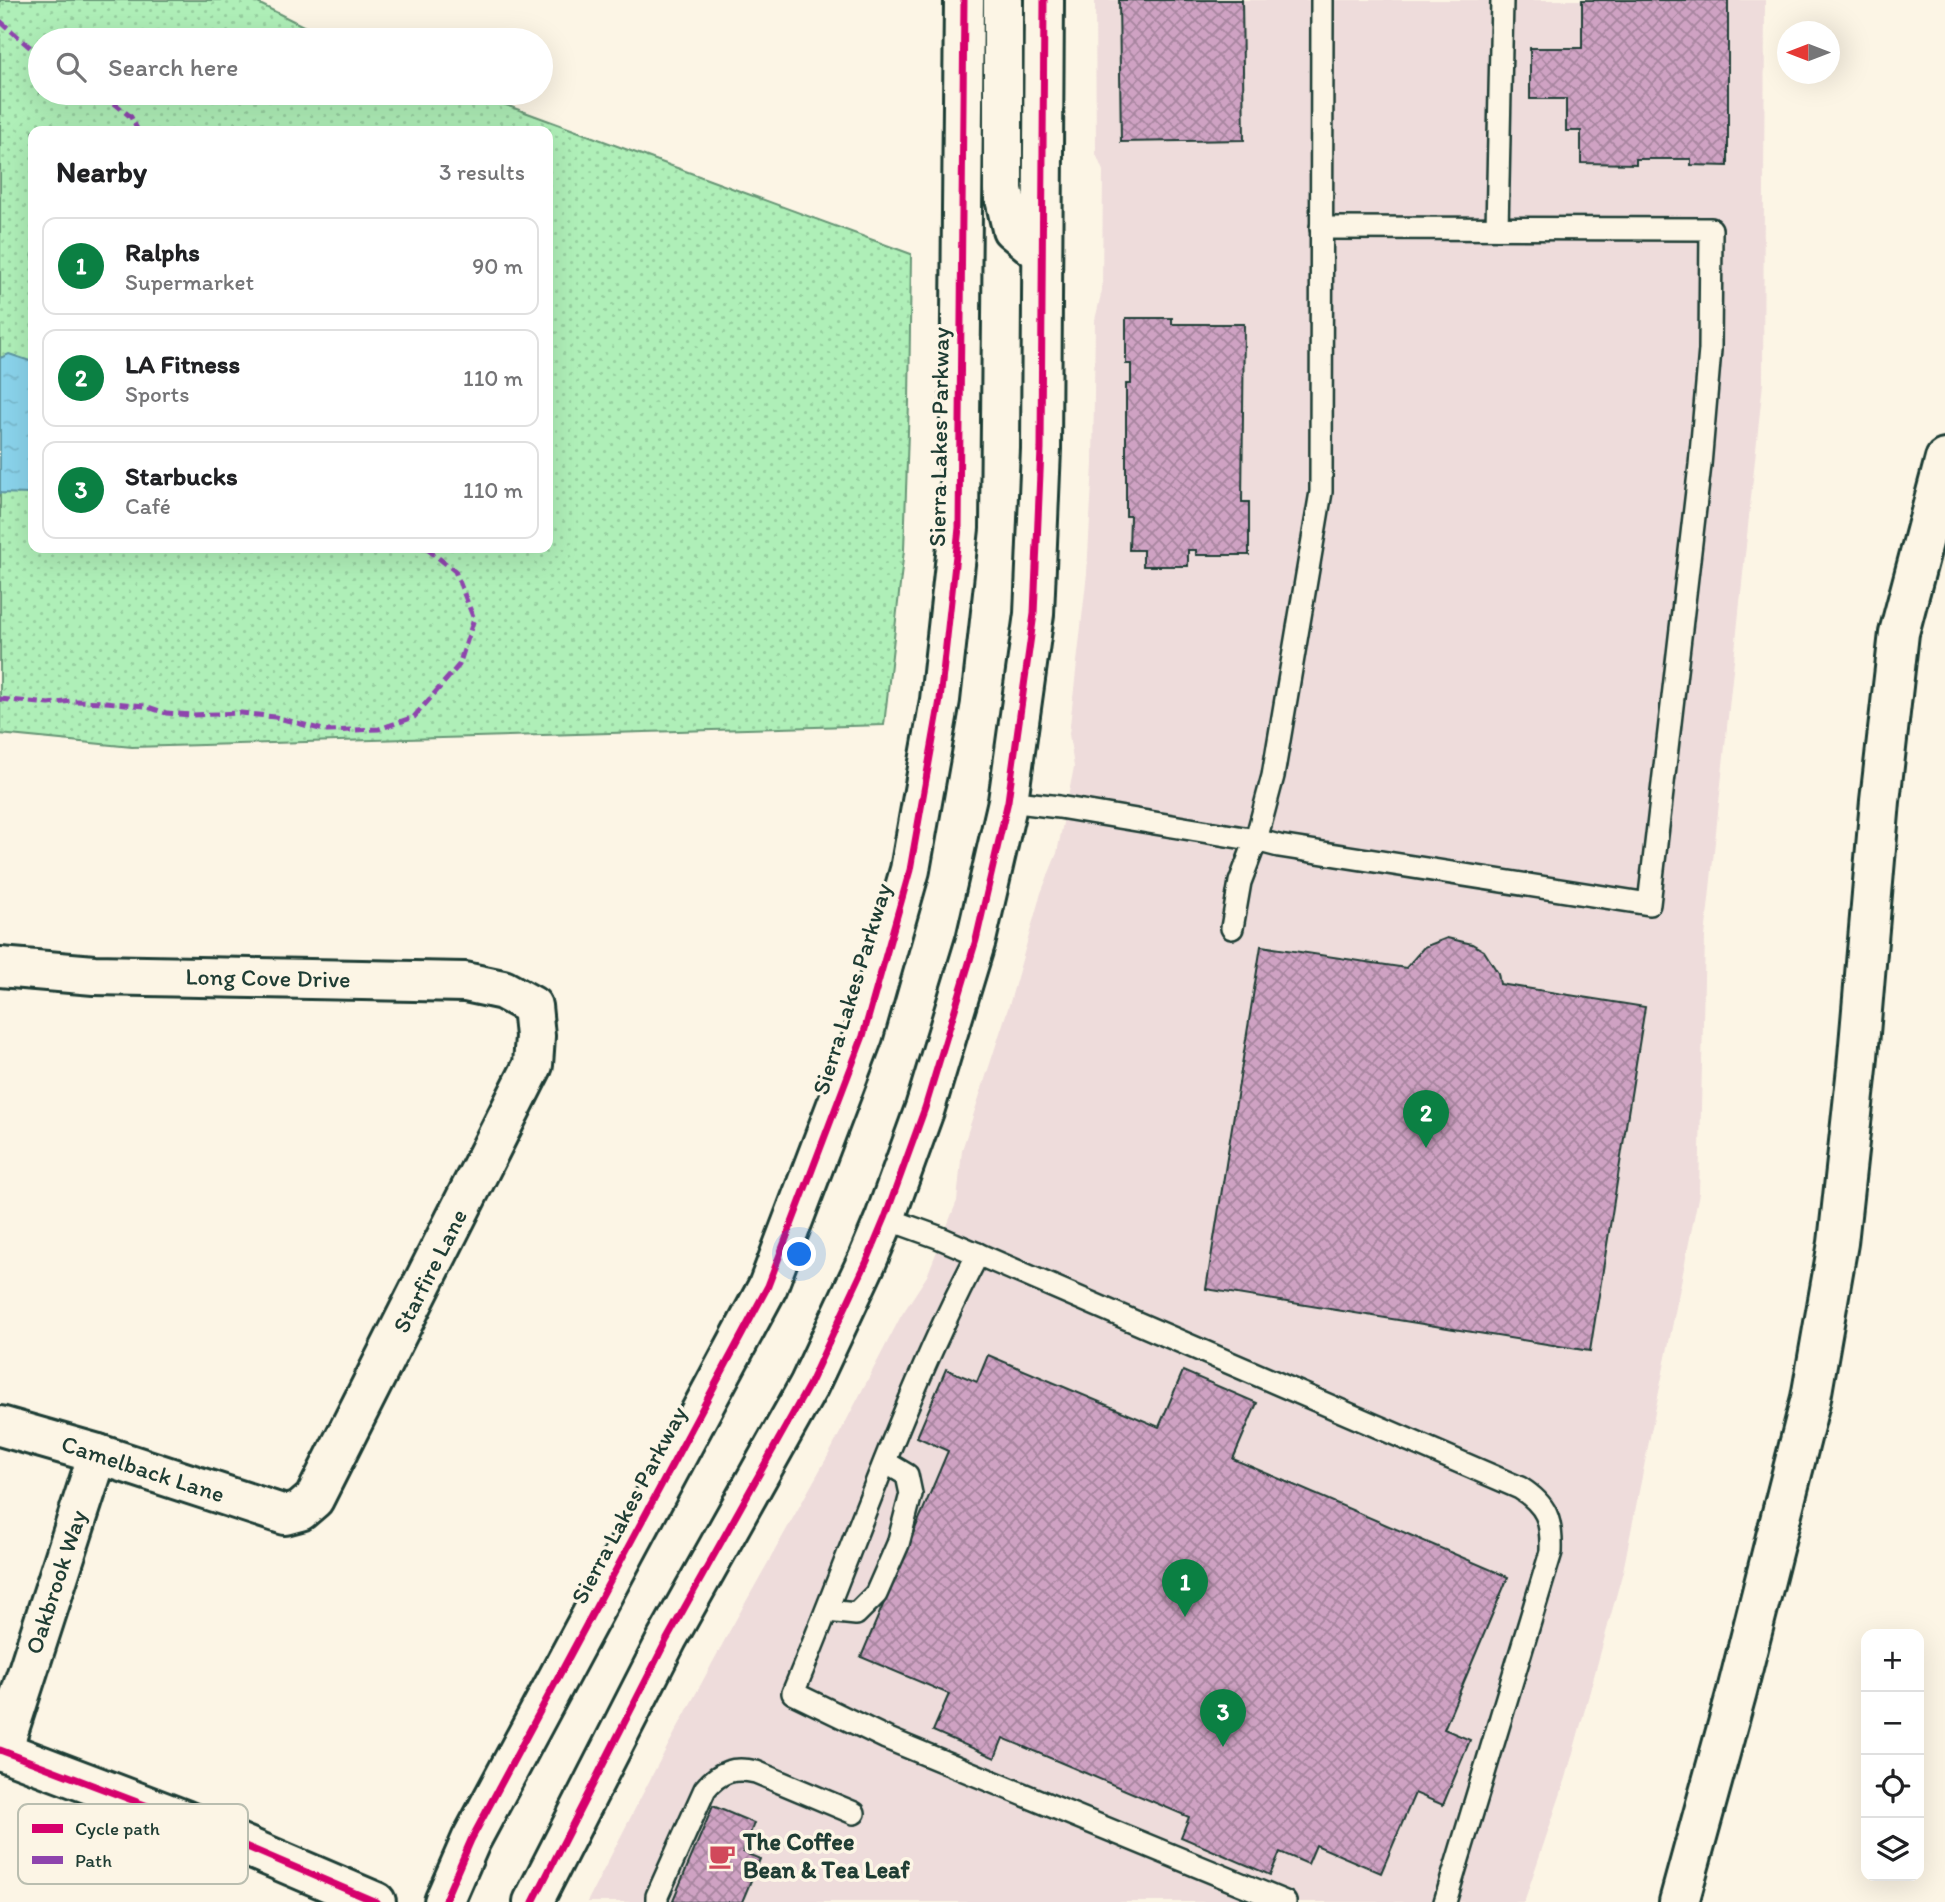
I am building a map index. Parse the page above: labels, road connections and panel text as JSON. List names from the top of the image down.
{
  "streets": {
    "main road": [
      "Sierra Lakes Parkway",
      "Long Cove Drive",
      "Starfire Lane",
      "Camelback Lane",
      "Oakbrook Way"
    ]
  },
  "crossings": [
    ["Long Cove Drive", "Starfire Lane"],
    ["Starfire Lane", "Camelback Lane"],
    ["Camelback Lane", "Oakbrook Way"]
  ],
  "places": {
    "cafe": ["The Coffee Bean & Tea Leaf"]
  },
  "legend": ["Cycle path", "Path"],
  "north": "left",
  "page": {
    "search": "Search here",
    "heading": ["Nearby", "3 results"],
    "list": [
      {
        "mark": "1",
        "name": "Ralphs",
        "note": "Supermarket",
        "value": "90 m"
      },
      {
        "mark": "2",
        "name": "LA Fitness",
        "note": "Sports",
        "value": "110 m"
      },
      {
        "mark": "3",
        "name": "Starbucks",
        "note": "Café",
        "value": "110 m"
      }
    ],
    "pins": ["2", "1", "3"],
    "map_buttons": ["+", "−"]
  }
}
